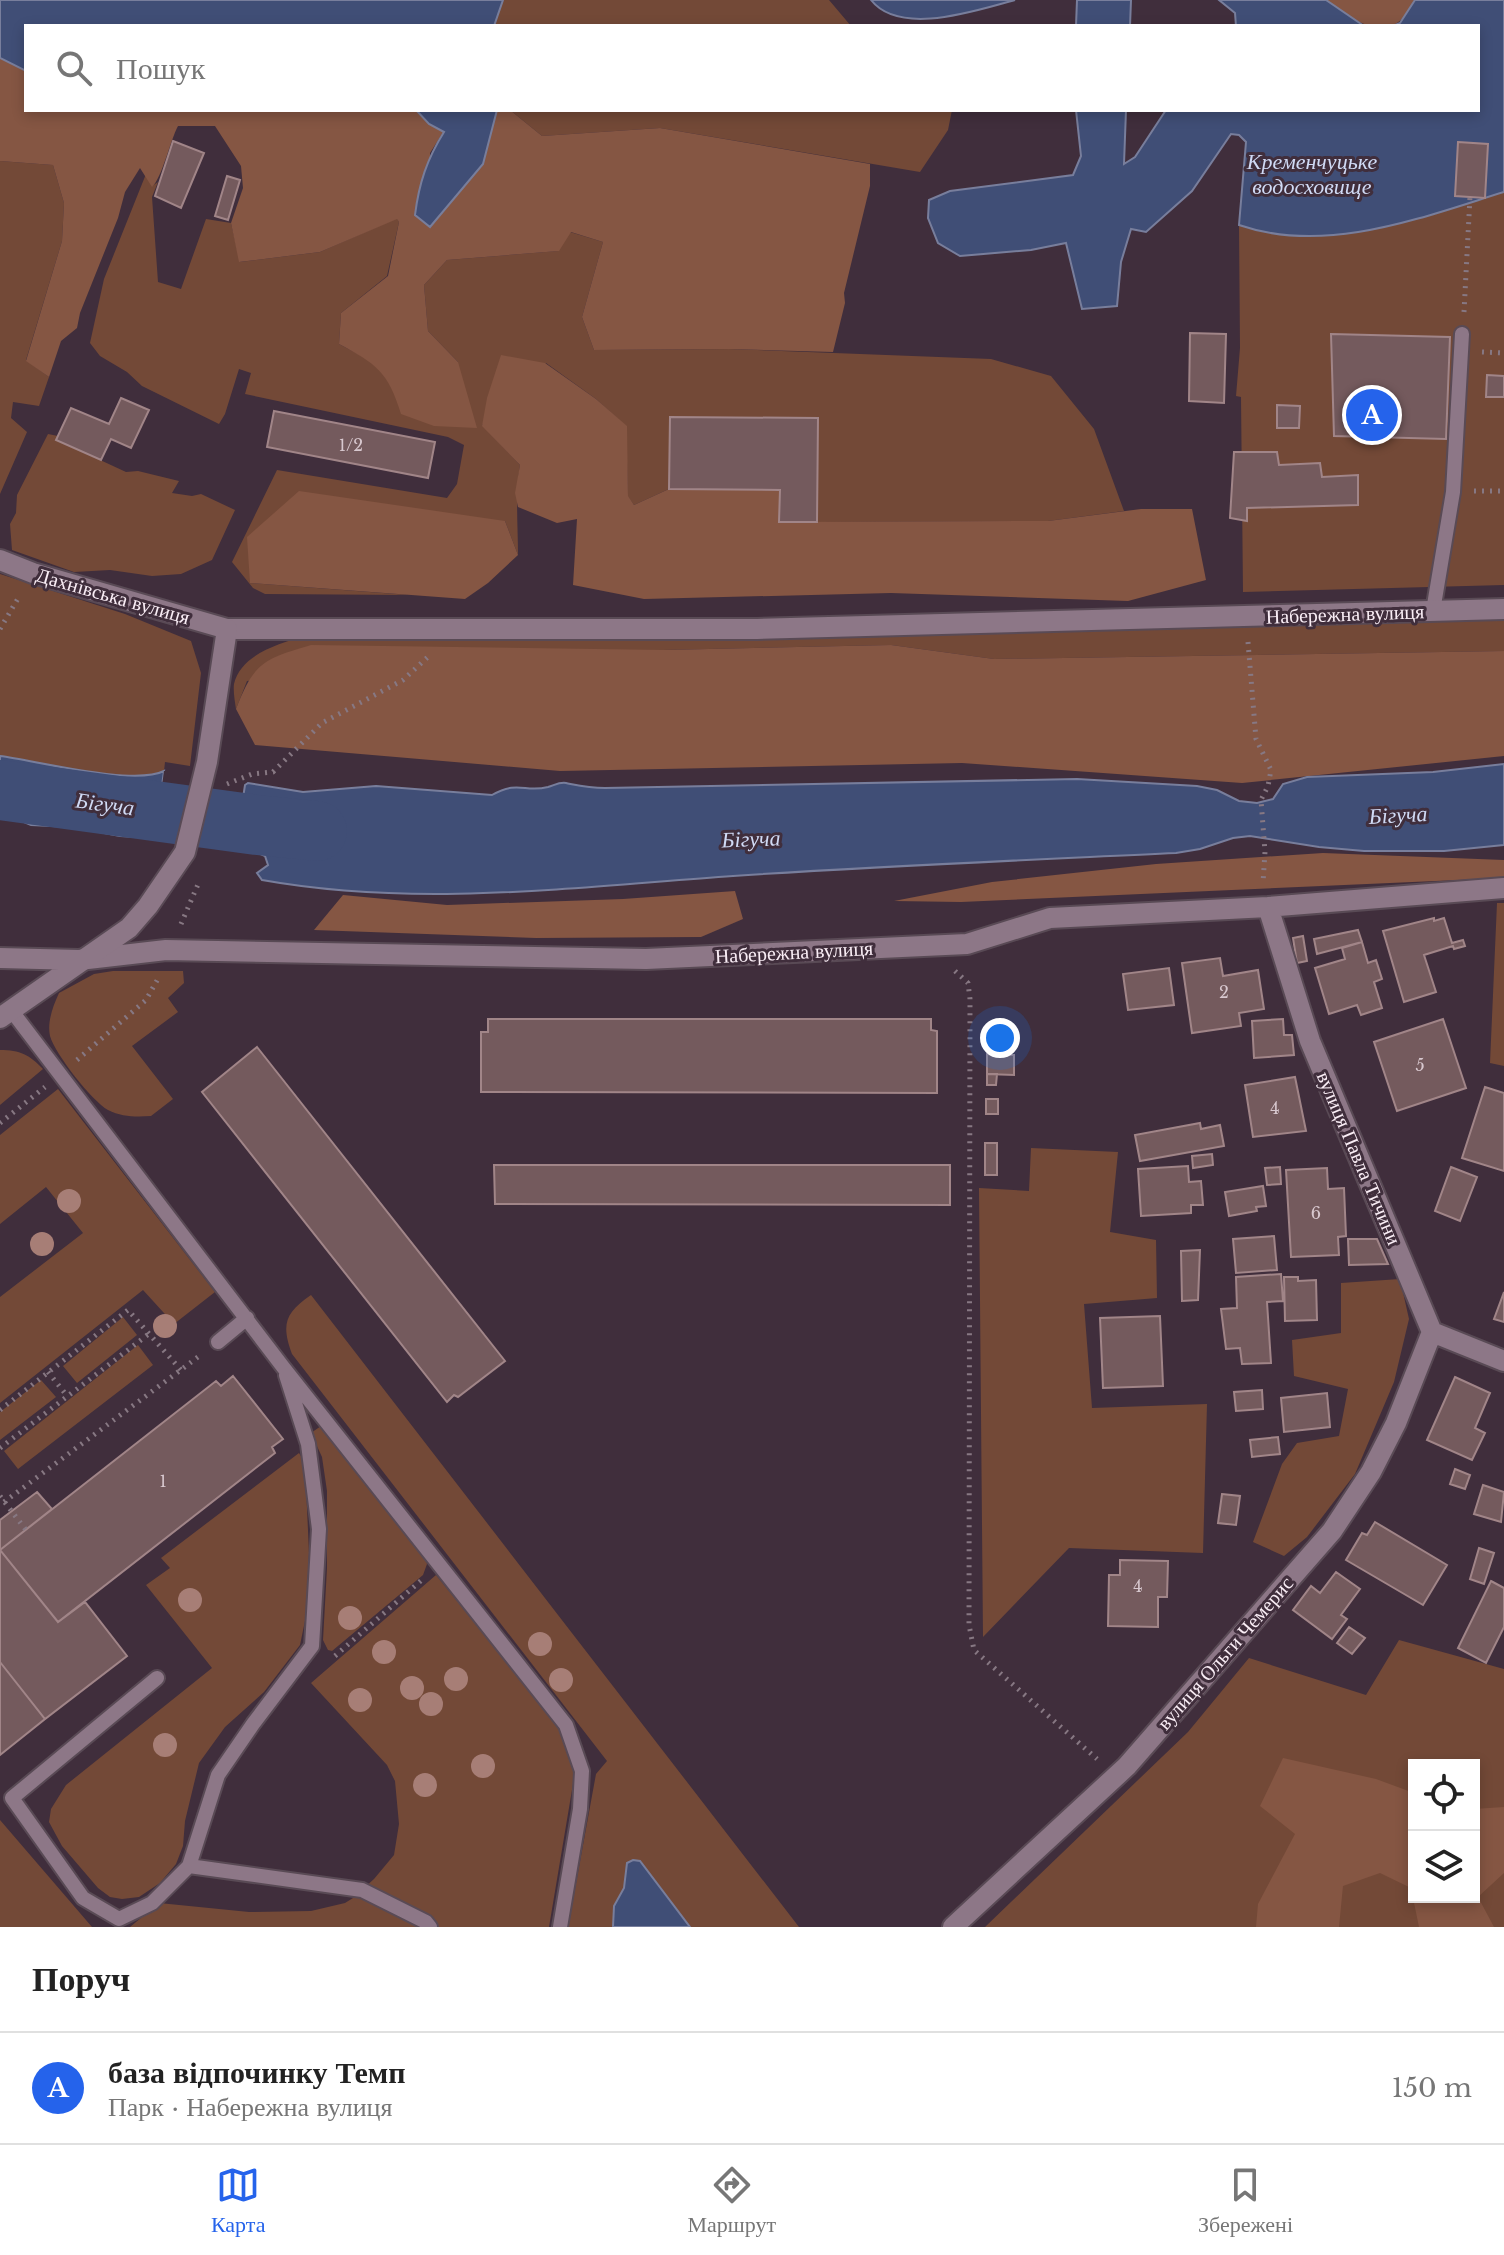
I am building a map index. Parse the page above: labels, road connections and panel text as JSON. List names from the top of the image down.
{
  "streets": {
    "street": [
      "Дахнівська вулиця",
      "Набережна вулиця",
      "вулиця Павла Тичини",
      "вулиця Ольги Чемерис"
    ]
  },
  "crossings": [
    ["Дахнівська вулиця", "Набережна вулиця"],
    ["Набережна вулиця", "вулиця Павла Тичини"],
    ["вулиця Павла Тичини", "вулиця Ольги Чемерис"]
  ],
  "water": ["Кременчуцьке водосховище", "Бігуча"],
  "house_numbers": [
    "1/2",
    "2",
    "5",
    "4",
    "6",
    "1",
    "4"
  ],
  "page": {
    "search": "Пошук",
    "pins": "A",
    "heading": "Поруч",
    "list": [
      {
        "mark": "A",
        "name": "база відпочинку Темп",
        "note": "Парк · Набережна вулиця",
        "value": "150 m"
      }
    ],
    "nav": ["Карта", "Маршрут", "Збережені"]
  }
}
